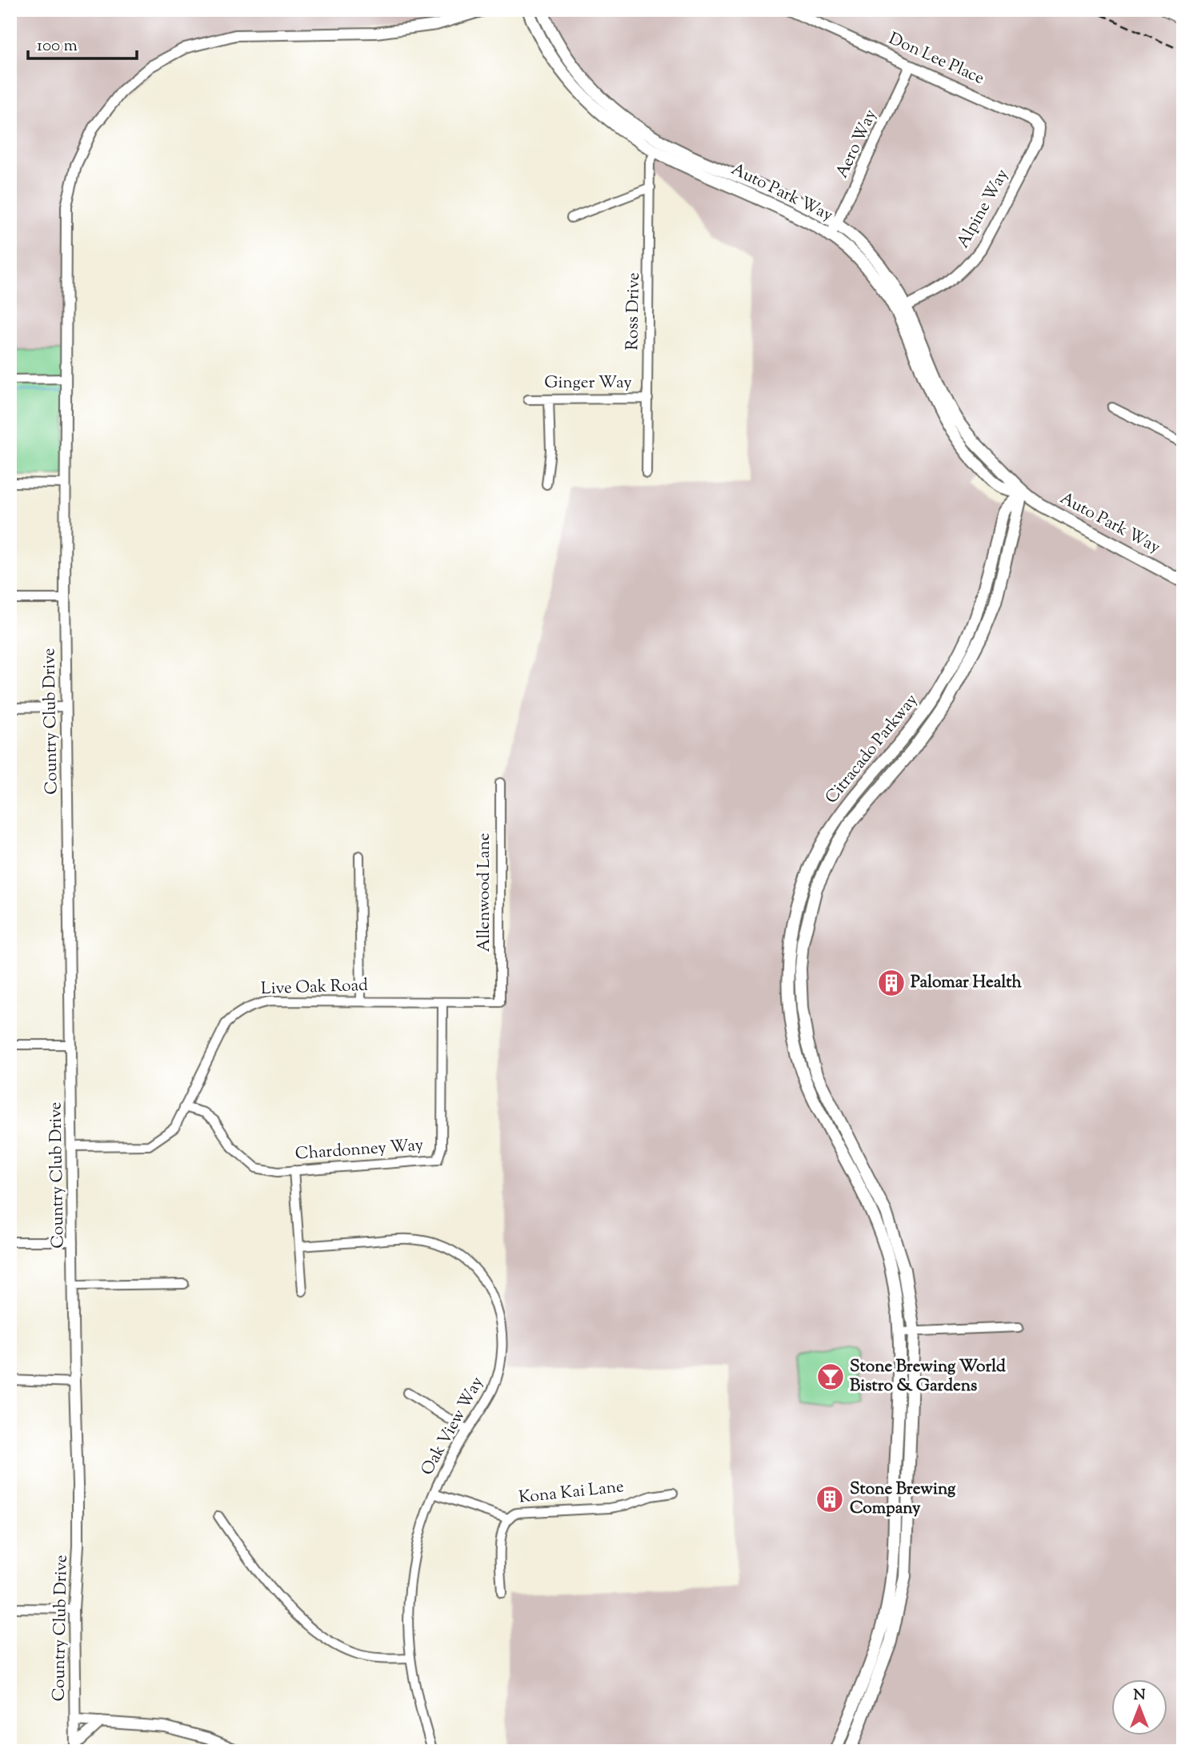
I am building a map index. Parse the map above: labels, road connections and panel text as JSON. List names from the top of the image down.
{
  "streets": {
    "main road": ["Auto Park Way", "Citracado Parkway"],
    "street": [
      "Don Lee Place",
      "Aero Way",
      "Alpine Way",
      "Ross Drive",
      "Ginger Way",
      "Country Club Drive",
      "Allenwood Lane",
      "Live Oak Road",
      "Chardonney Way",
      "Oak View Way",
      "Kona Kai Lane"
    ]
  },
  "crossings": [
    ["Don Lee Place", "Aero Way"],
    ["Don Lee Place", "Alpine Way"],
    ["Aero Way", "Auto Park Way"],
    ["Auto Park Way", "Alpine Way"],
    ["Auto Park Way", "Ross Drive"],
    ["Auto Park Way", "Citracado Parkway"],
    ["Ross Drive", "Ginger Way"],
    ["Country Club Drive", "Live Oak Road"],
    ["Allenwood Lane", "Live Oak Road"],
    ["Live Oak Road", "Chardonney Way"],
    ["Oak View Way", "Kona Kai Lane"]
  ],
  "places": {
    "building": ["Palomar Health", "Stone Brewing Company"],
    "bar": ["Stone Brewing World Bistro & Gardens"]
  },
  "scale_bar": "100 m",
  "north": "top"
}
